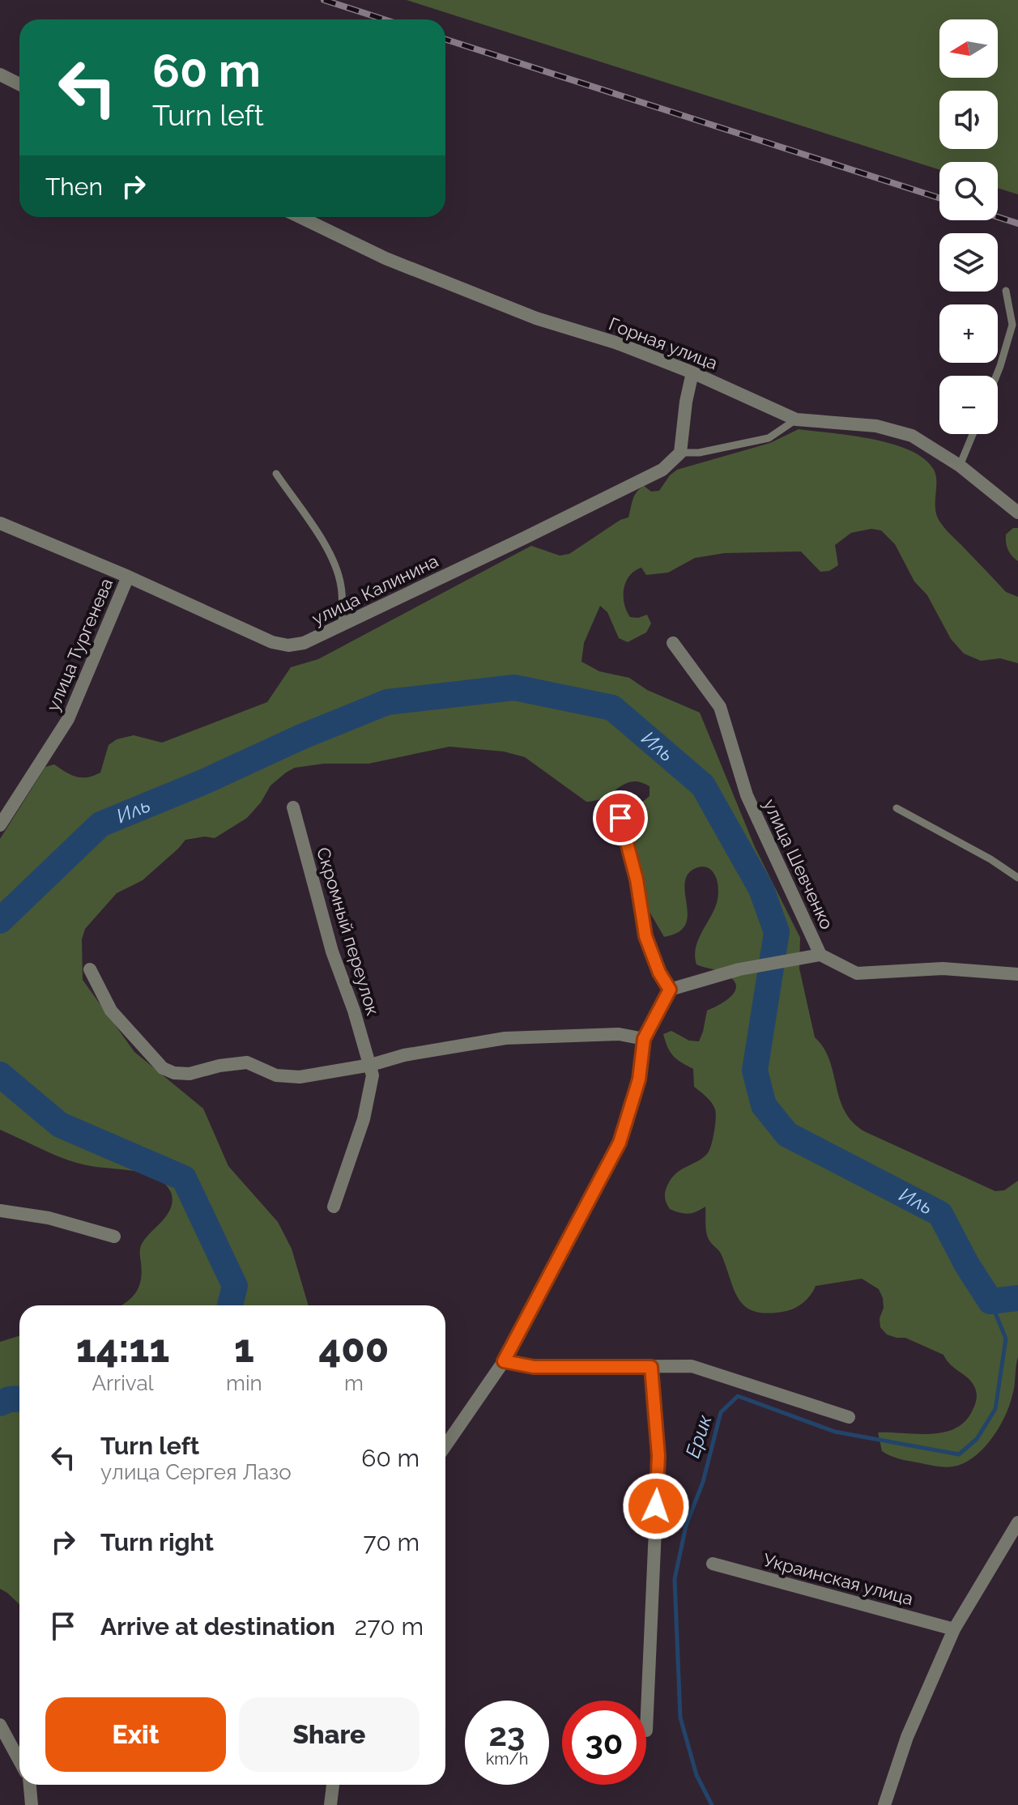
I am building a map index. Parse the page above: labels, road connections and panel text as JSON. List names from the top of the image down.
{
  "streets": {
    "street": [
      "Горная улица",
      "улица Калинина",
      "улица Тургенева",
      "улица Шевченко",
      "Скромный переулок",
      "Украинская улица"
    ]
  },
  "crossings": [
    ["улица Калинина", "улица Тургенева"]
  ],
  "water": ["Иль", "Ерик"],
  "north": "left",
  "page": {
    "map_buttons": ["+", "−"],
    "turn": ["60 m", "Turn left"],
    "then": "Then",
    "eta": [
      "14:11",
      "Arrival",
      "1",
      "min",
      "400",
      "m"
    ],
    "list": [
      {
        "name": "Turn left",
        "note": "улица Сергея Лазо",
        "value": "60 m"
      },
      {
        "name": "Turn right",
        "value": "70 m"
      },
      {
        "name": "Arrive at destination",
        "value": "270 m"
      }
    ],
    "buttons": ["Exit", "Share"],
    "speed": "23 km/h",
    "limit": "30"
  }
}
